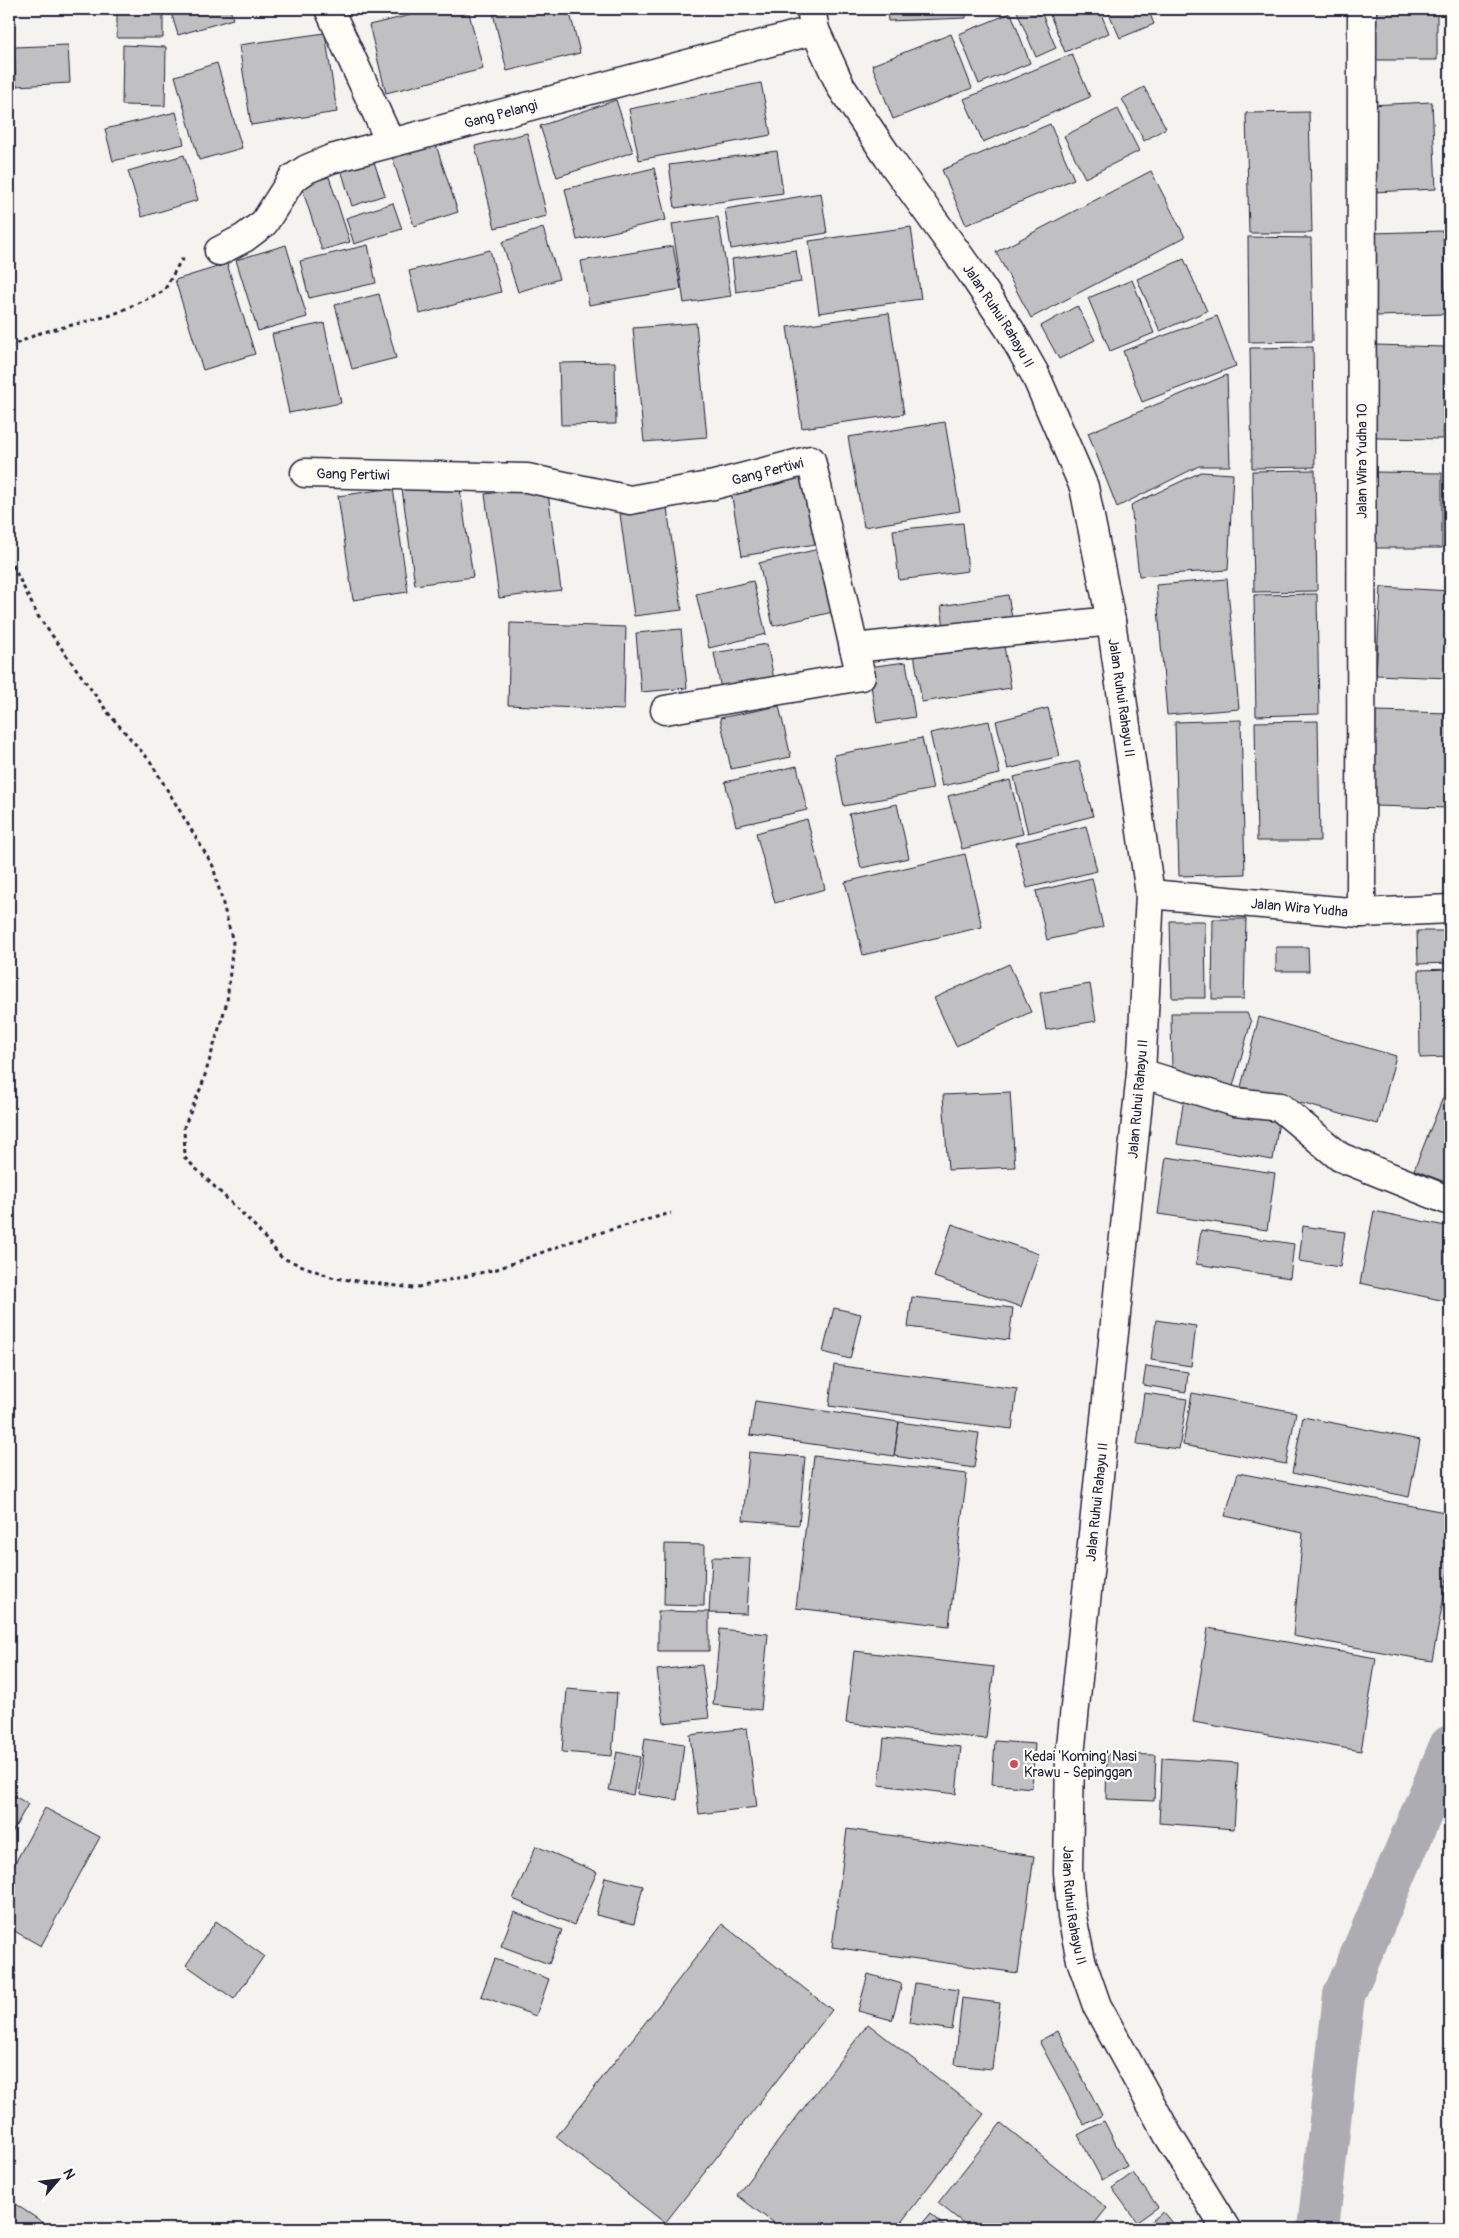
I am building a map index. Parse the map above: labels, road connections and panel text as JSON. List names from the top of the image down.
{
  "streets": {
    "street": [
      "Gang Pelangi",
      "Jalan Ruhui Rahayu II",
      "Jalan Wira Yudha 10",
      "Gang Pertiwi",
      "Jalan Wira Yudha"
    ]
  },
  "crossings": [
    ["Gang Pelangi", "Jalan Ruhui Rahayu II"],
    ["Jalan Ruhui Rahayu II", "Jalan Wira Yudha"],
    ["Jalan Wira Yudha 10", "Jalan Wira Yudha"]
  ],
  "places": ["Kedai 'Koming' Nasi Krawu - Sepinggan"],
  "north": "top right"
}
